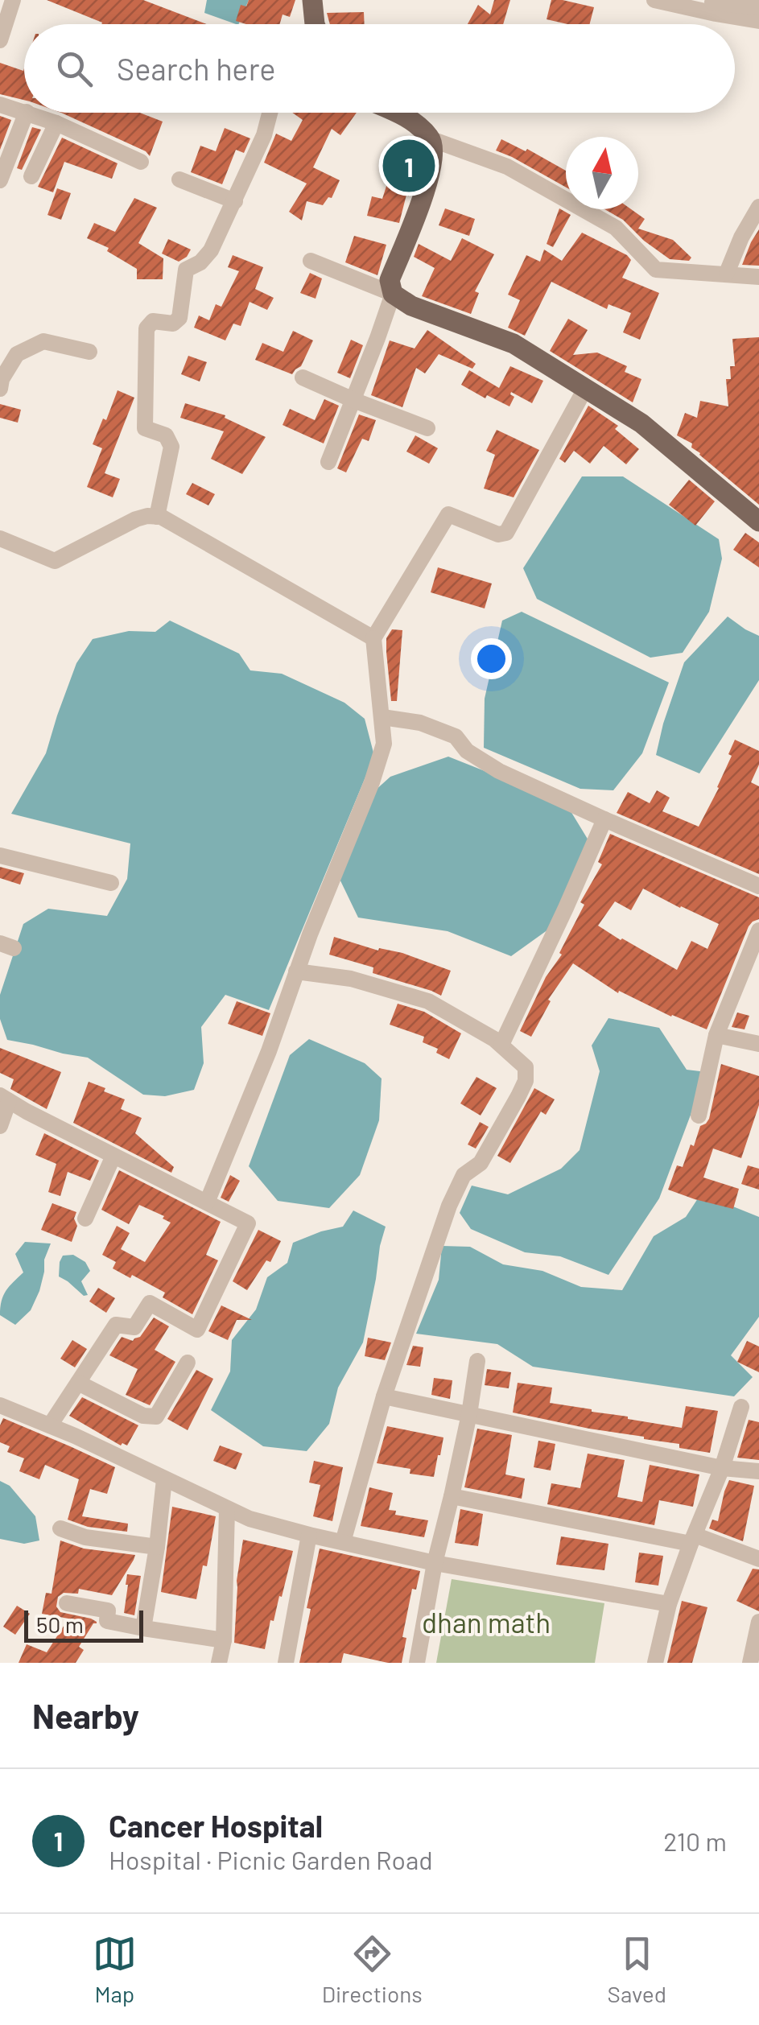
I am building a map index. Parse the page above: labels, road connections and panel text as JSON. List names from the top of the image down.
{
  "parks": ["dhan math"],
  "scale_bar": "50 m",
  "north": "top",
  "page": {
    "search": "Search here",
    "pins": "1",
    "scale": "50 m",
    "heading": "Nearby",
    "list": [
      {
        "mark": "1",
        "name": "Cancer Hospital",
        "note": "Hospital · Picnic Garden Road",
        "value": "210 m"
      }
    ],
    "nav": ["Map", "Directions", "Saved"]
  }
}
